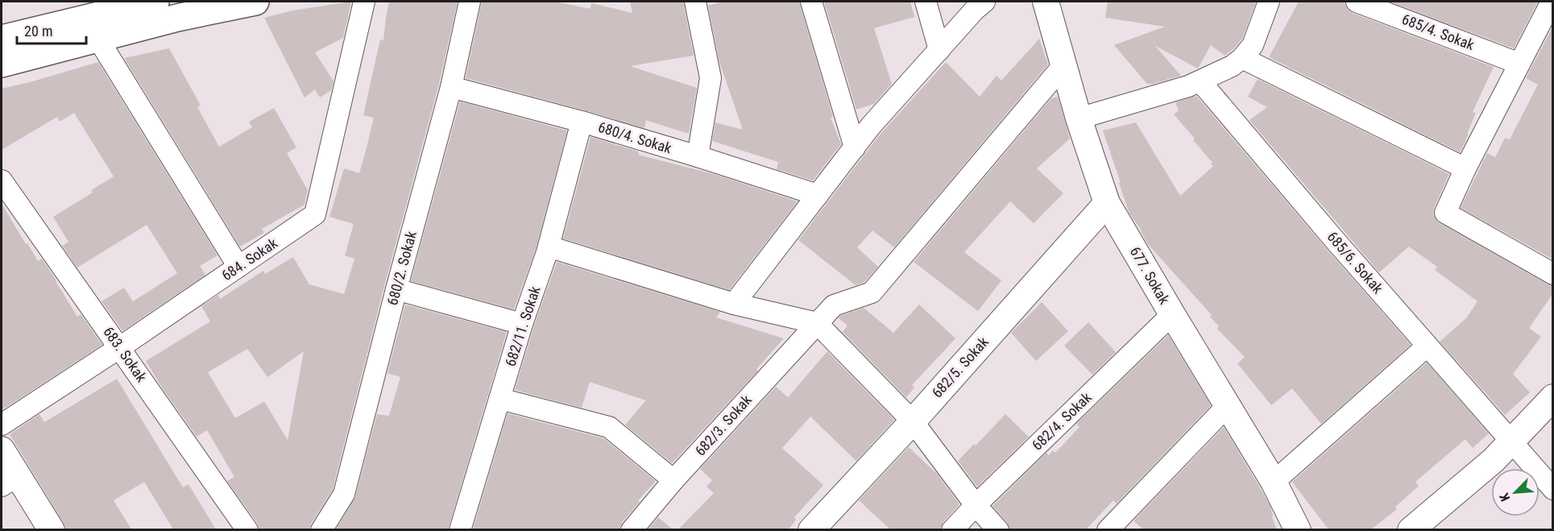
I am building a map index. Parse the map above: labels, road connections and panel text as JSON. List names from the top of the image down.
{
  "streets": {
    "street": [
      "685/4. Sokak",
      "680/4. Sokak",
      "684. Sokak",
      "685/6. Sokak",
      "680/2. Sokak",
      "677. Sokak",
      "682/11. Sokak",
      "683. Sokak",
      "682/5. Sokak",
      "682/4. Sokak",
      "682/3. Sokak"
    ]
  },
  "crossings": [
    ["680/4. Sokak", "680/2. Sokak"],
    ["680/4. Sokak", "682/11. Sokak"],
    ["684. Sokak", "683. Sokak"],
    ["677. Sokak", "682/5. Sokak"],
    ["677. Sokak", "682/4. Sokak"],
    ["677. Sokak", "682/3. Sokak"]
  ],
  "scale_bar": "20 m",
  "north": "bottom left"
}
